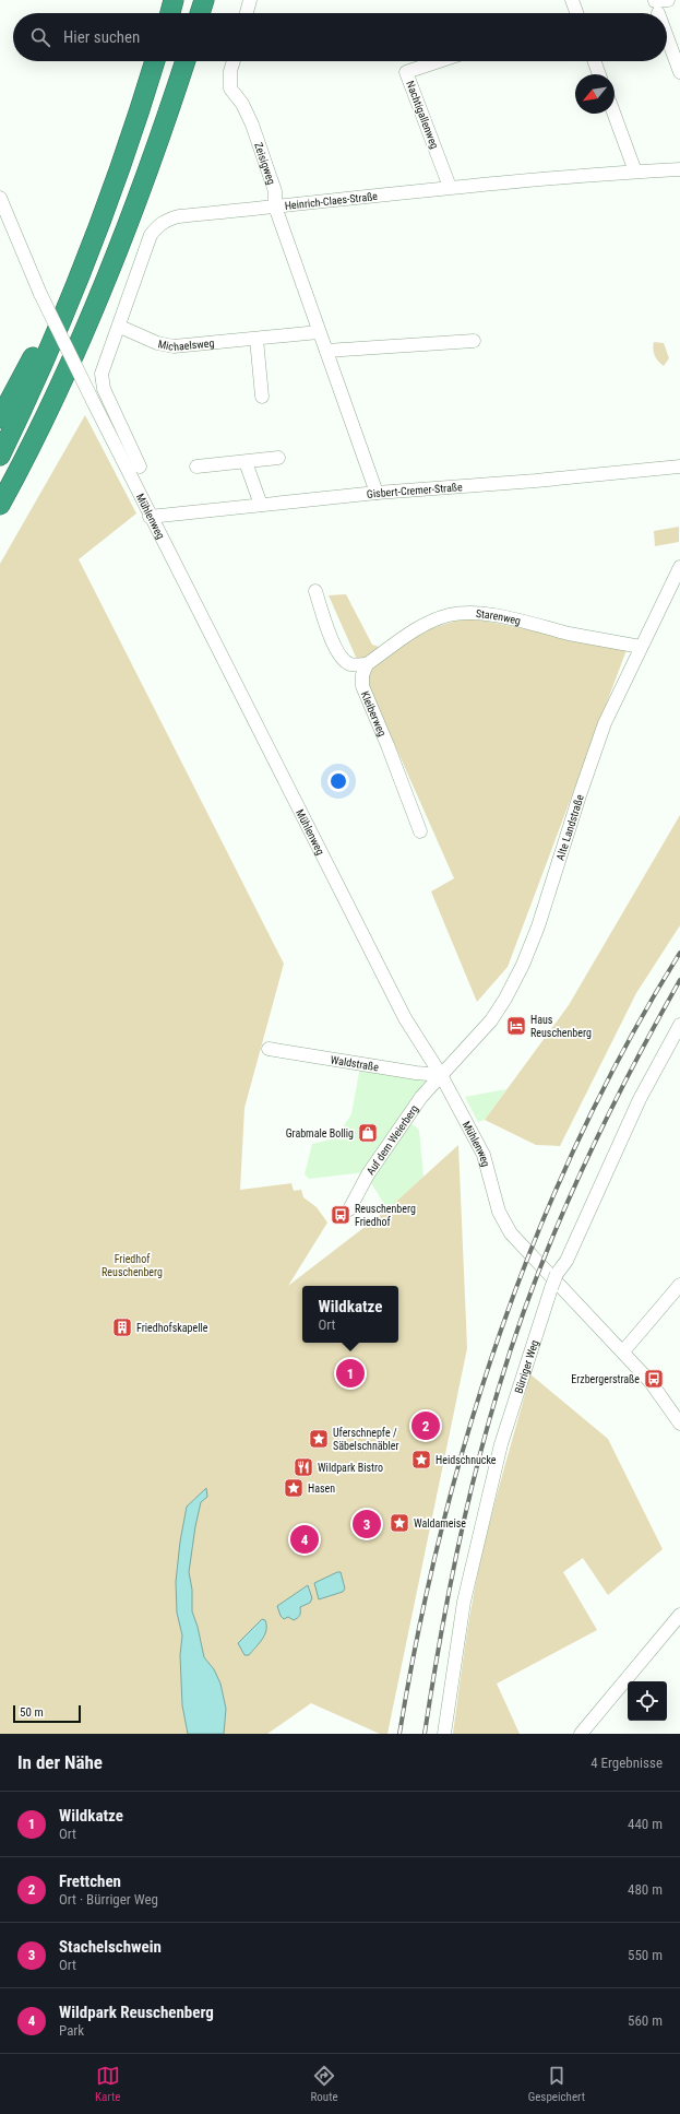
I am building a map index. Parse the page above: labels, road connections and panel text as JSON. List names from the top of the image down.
{
  "streets": {
    "street": [
      "Nachtigallenweg",
      "Zeisigweg",
      "Heinrich-Claes-Straße",
      "Michaelsweg",
      "Gisbert-Cremer-Straße",
      "Mühlenweg",
      "Starenweg",
      "Kleiberweg",
      "Alte Landstraße",
      "Waldstraße",
      "Auf dem Weierberg",
      "Bürriger Weg"
    ]
  },
  "crossings": [
    ["Nachtigallenweg", "Heinrich-Claes-Straße"],
    ["Zeisigweg", "Heinrich-Claes-Straße"],
    ["Zeisigweg", "Michaelsweg"],
    ["Zeisigweg", "Gisbert-Cremer-Straße"],
    ["Heinrich-Claes-Straße", "Michaelsweg"],
    ["Gisbert-Cremer-Straße", "Mühlenweg"],
    ["Mühlenweg", "Alte Landstraße"],
    ["Mühlenweg", "Waldstraße"],
    ["Mühlenweg", "Auf dem Weierberg"],
    ["Starenweg", "Kleiberweg"],
    ["Starenweg", "Alte Landstraße"],
    ["Alte Landstraße", "Waldstraße"],
    ["Alte Landstraße", "Auf dem Weierberg"],
    ["Waldstraße", "Auf dem Weierberg"]
  ],
  "parks": ["Friedhof Reuschenberg"],
  "places": {
    "hotel": ["Haus Reuschenberg"],
    "shop": ["Grabmale Bollig"],
    "bus stop": ["Reuschenberg Friedhof", "Erzbergerstraße"],
    "building": ["Friedhofskapelle"],
    "place": [
      "Uferschnepfe / Säbelschnäbler",
      "Heidschnucke",
      "Hasen",
      "Waldameise"
    ],
    "restaurant": ["Wildpark Bistro"]
  },
  "scale_bar": "50 m",
  "north": "bottom left",
  "page": {
    "search": "Hier suchen",
    "popup": ["Wildkatze", "Ort"],
    "pins": [
      "1",
      "2",
      "3",
      "4"
    ],
    "scale": "50 m",
    "heading": ["In der Nähe", "4 Ergebnisse"],
    "list": [
      {
        "mark": "1",
        "name": "Wildkatze",
        "note": "Ort",
        "value": "440 m"
      },
      {
        "mark": "2",
        "name": "Frettchen",
        "note": "Ort · Bürriger Weg",
        "value": "480 m"
      },
      {
        "mark": "3",
        "name": "Stachelschwein",
        "note": "Ort",
        "value": "550 m"
      },
      {
        "mark": "4",
        "name": "Wildpark Reuschenberg",
        "note": "Park",
        "value": "560 m"
      }
    ],
    "nav": ["Karte", "Route", "Gespeichert"]
  }
}
